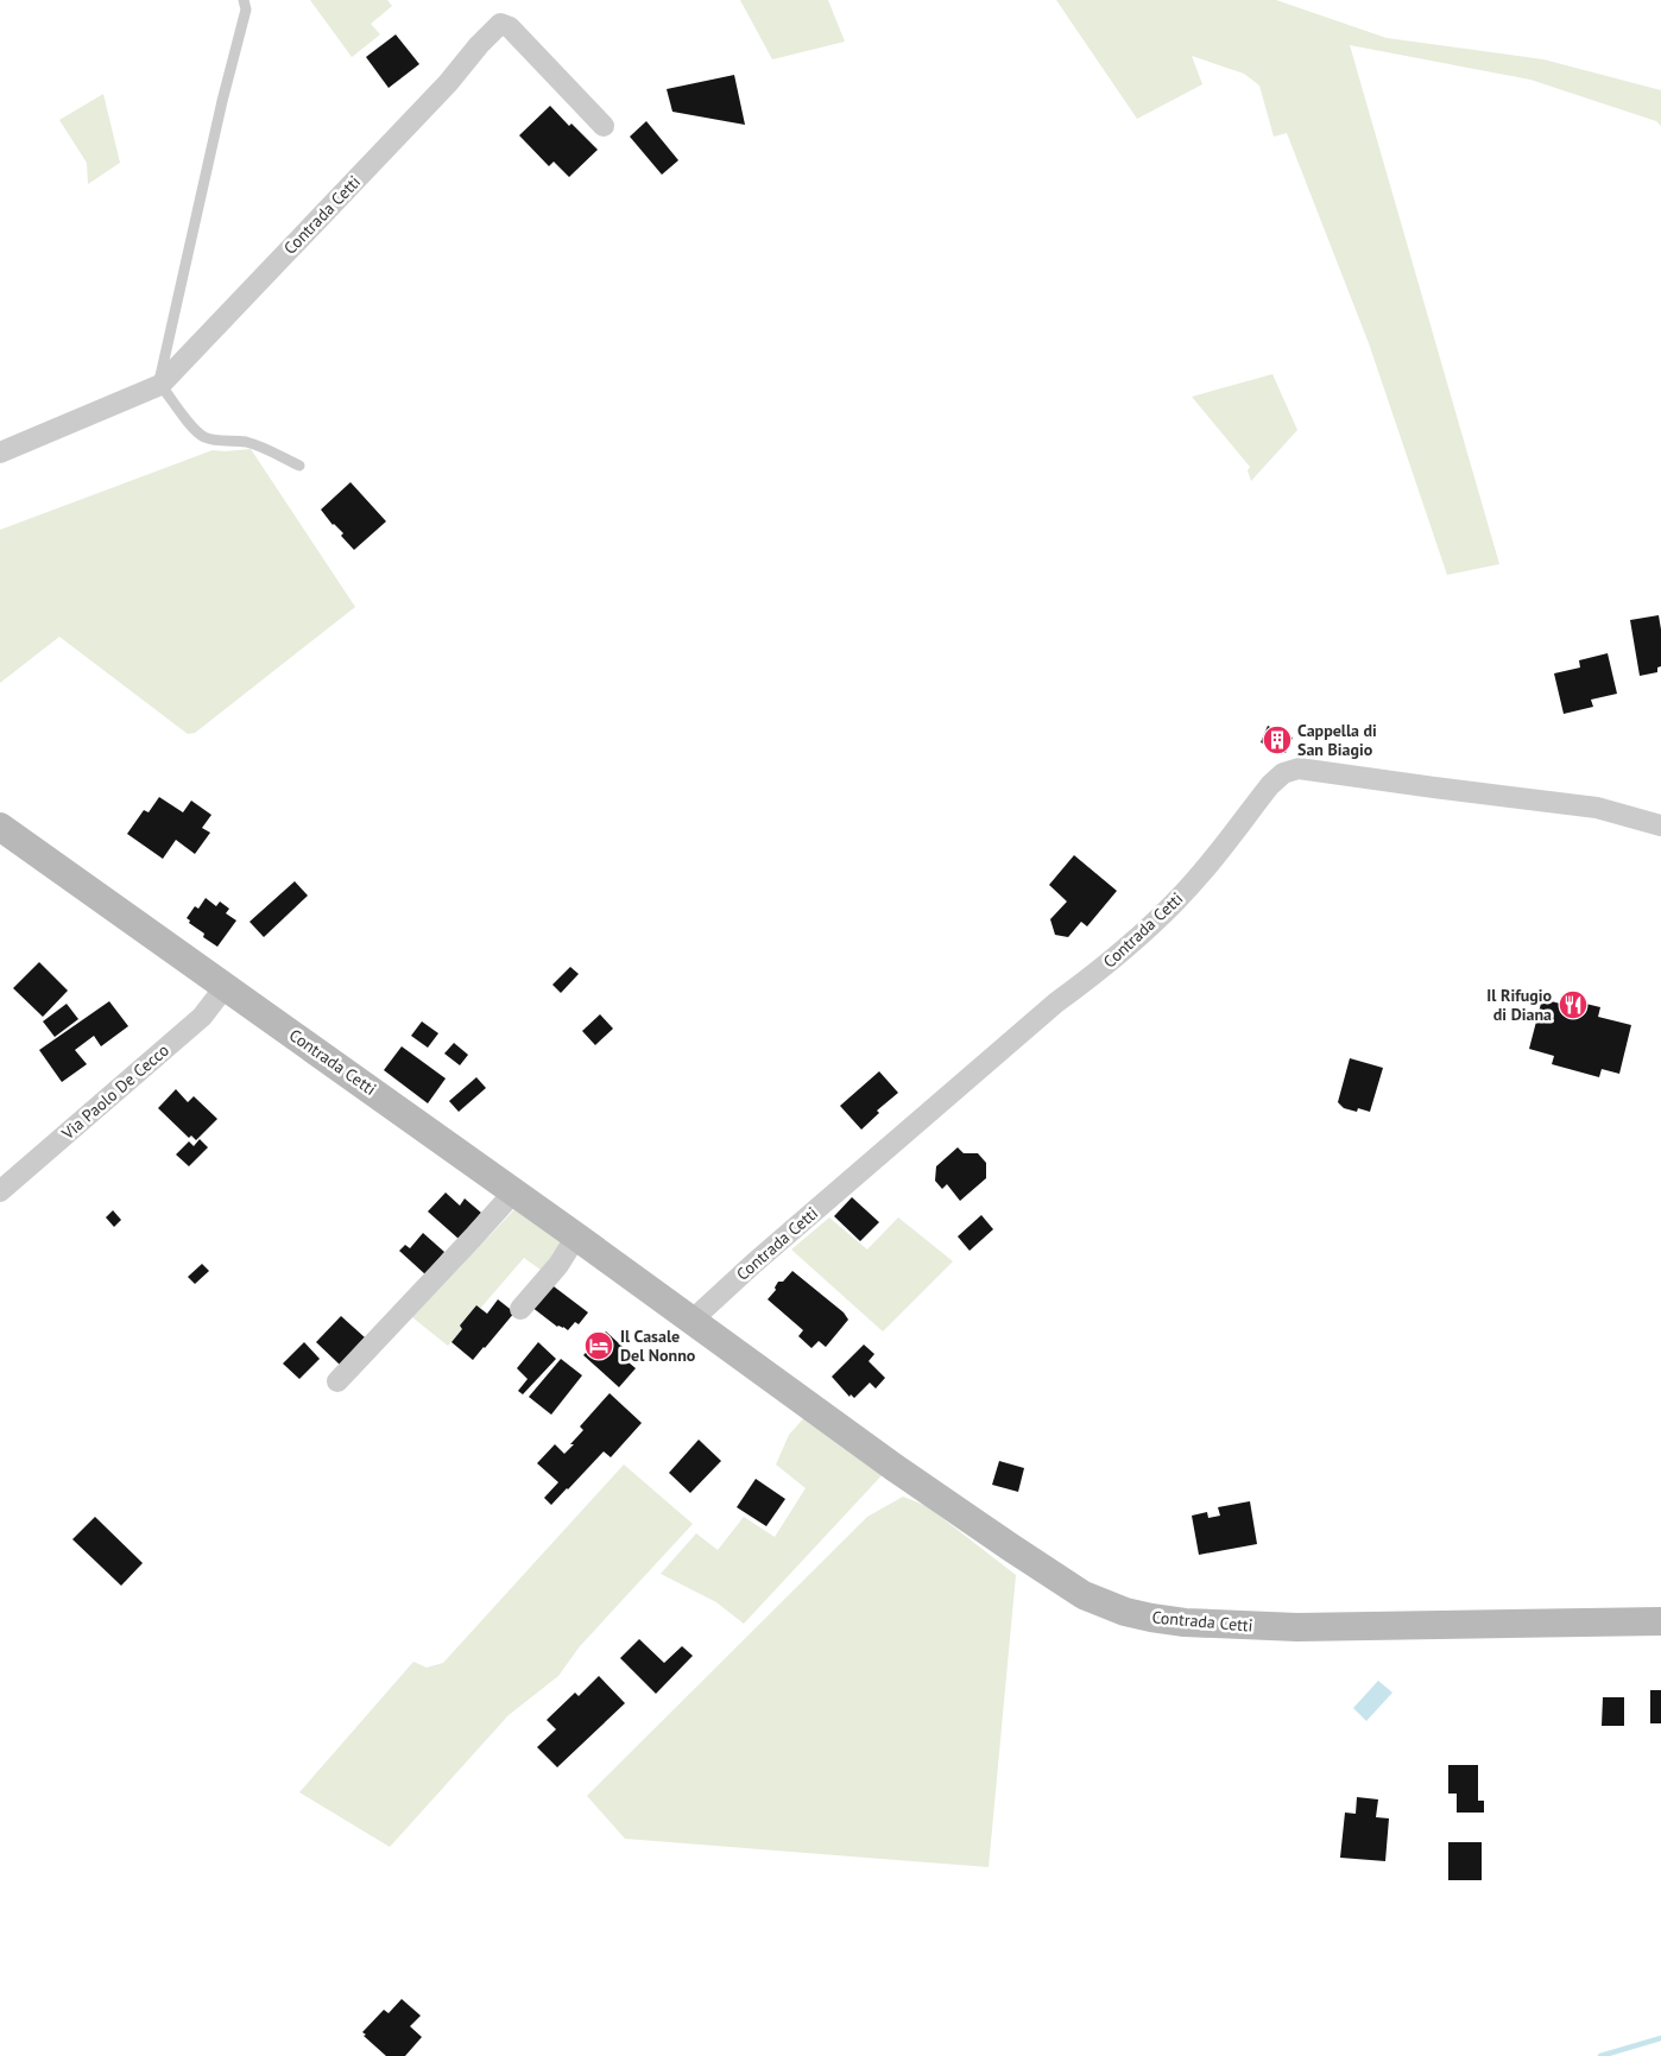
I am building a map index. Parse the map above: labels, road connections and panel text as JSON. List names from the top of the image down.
{
  "streets": {
    "main road": ["Contrada Cetti"],
    "street": ["Via Paolo De Cecco"]
  },
  "crossings": [
    ["Contrada Cetti", "Via Paolo De Cecco"]
  ],
  "places": {
    "building": ["Cappella di San Biagio"],
    "restaurant": ["Il Rifugio di Diana"],
    "hotel": ["Il Casale Del Nonno"]
  }
}
